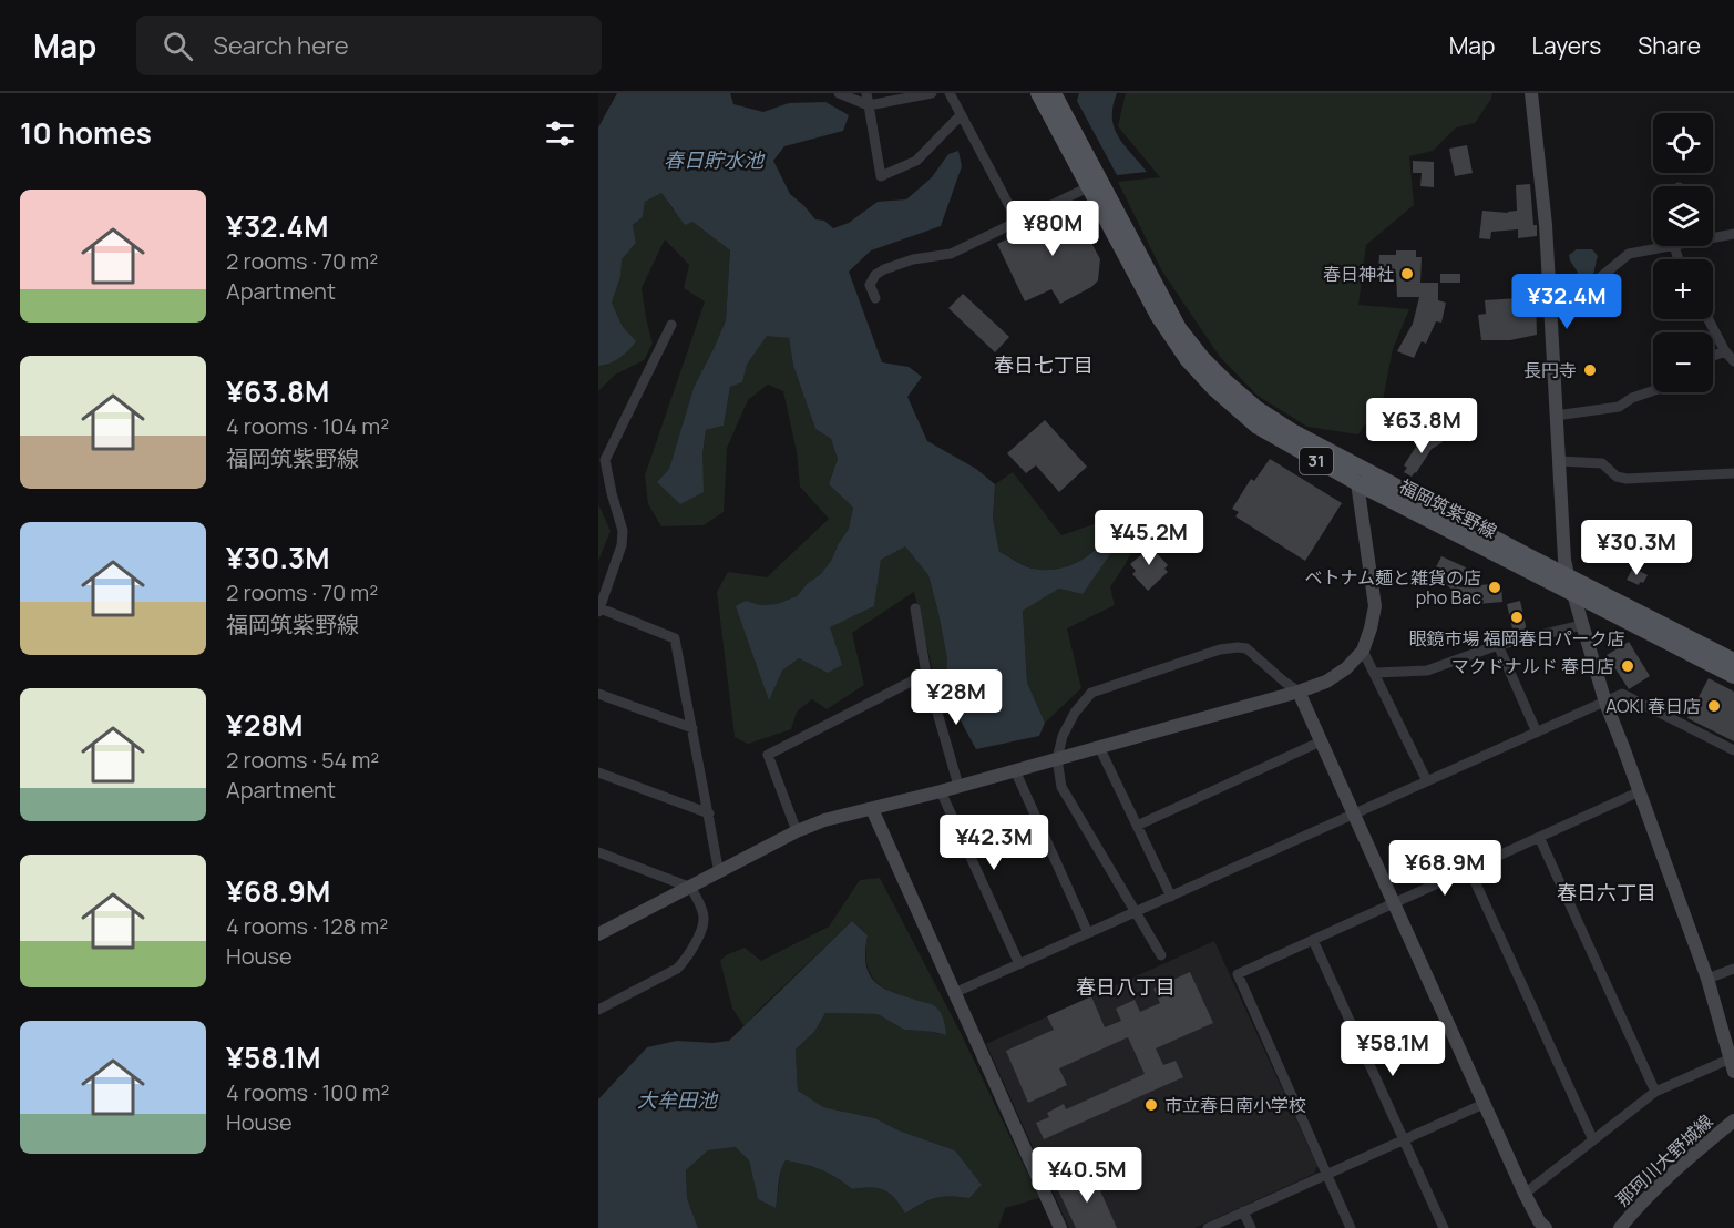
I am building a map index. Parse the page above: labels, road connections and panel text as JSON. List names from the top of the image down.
{
  "streets": {
    "main road": ["31", "福岡筑紫野線"],
    "street": ["那珂川大野城線"]
  },
  "districts": ["春日七丁目", "春日六丁目", "春日八丁目"],
  "water": ["春日貯水池", "大牟田池"],
  "places": [
    "春日神社",
    "長円寺",
    "ベトナム麺と雑貨の店 pho Bac",
    "眼鏡市場 福岡春日パーク店",
    "マクドナルド 春日店",
    "AOKI 春日店",
    "市立春日南小学校"
  ],
  "page": {
    "header": "Map",
    "search": "Search here",
    "nav": ["Map", "Layers", "Share"],
    "heading": "10 homes",
    "map_buttons": ["+", "−"],
    "list": [
      {
        "name": "¥32.4M",
        "note": "2 rooms · 70 m² · Apartment"
      },
      {
        "name": "¥63.8M",
        "note": "4 rooms · 104 m² · 福岡筑紫野線"
      },
      {
        "name": "¥30.3M",
        "note": "2 rooms · 70 m² · 福岡筑紫野線"
      },
      {
        "name": "¥28M",
        "note": "2 rooms · 54 m² · Apartment"
      },
      {
        "name": "¥68.9M",
        "note": "4 rooms · 128 m² · House"
      },
      {
        "name": "¥58.1M",
        "note": "4 rooms · 100 m² · House"
      }
    ],
    "price": [
      "¥80M",
      "¥32.4M",
      "¥63.8M",
      "¥45.2M",
      "¥30.3M",
      "¥28M",
      "¥42.3M",
      "¥68.9M",
      "¥58.1M",
      "¥40.5M"
    ]
  }
}
